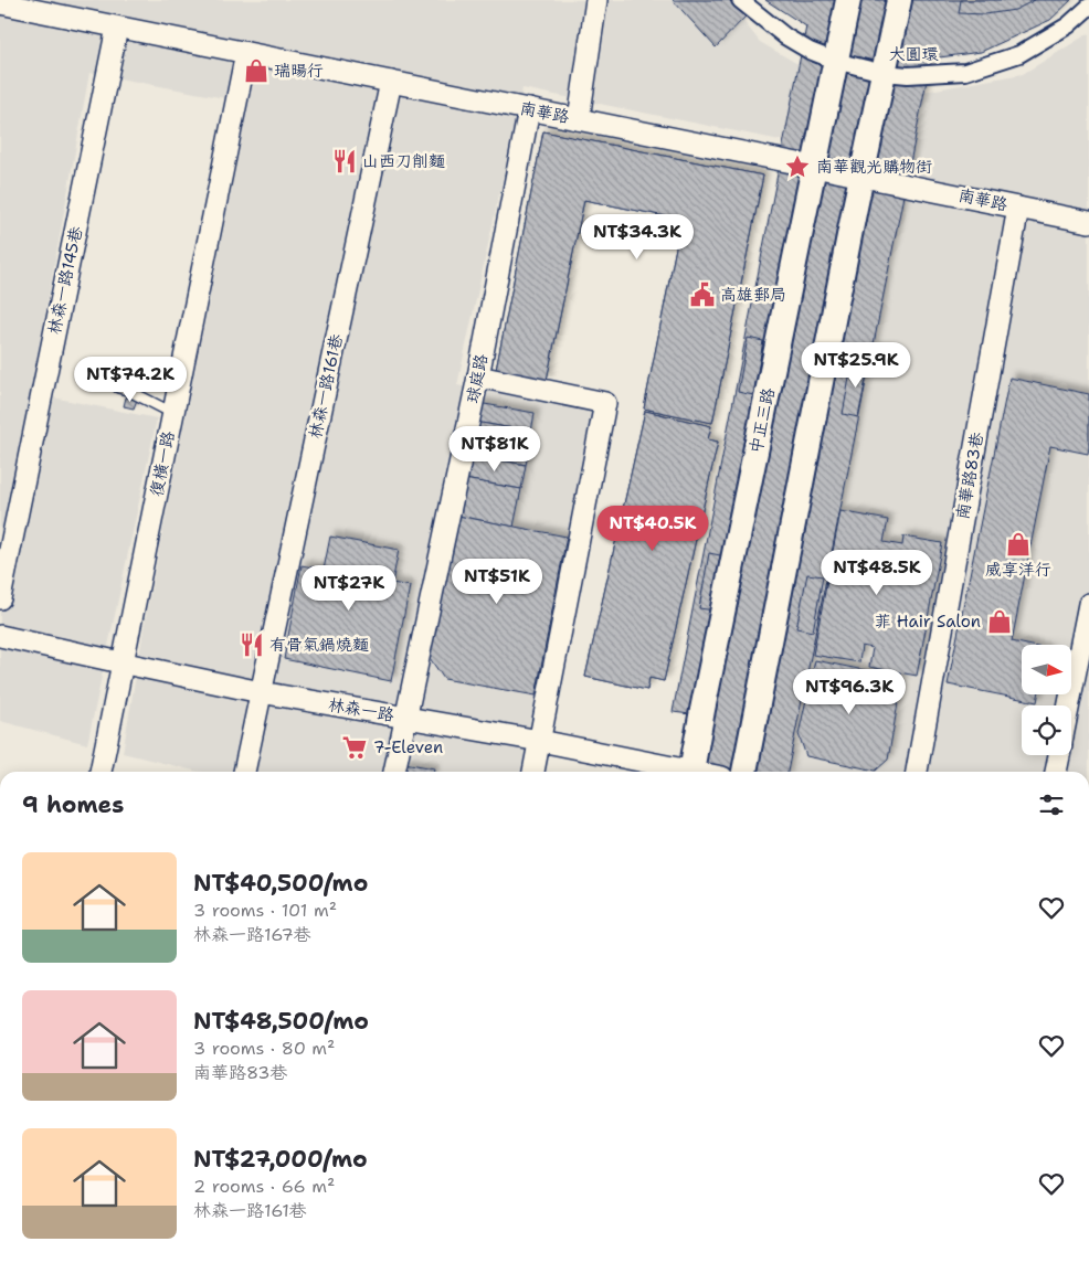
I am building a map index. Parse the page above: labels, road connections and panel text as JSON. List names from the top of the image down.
{
  "streets": {
    "street": [
      "大圓環",
      "南華路",
      "林森一路145巷",
      "球庭路",
      "林森一路161巷",
      "中正三路",
      "復橫一路",
      "南華路83巷",
      "林森一路"
    ]
  },
  "crossings": [
    ["大圓環", "中正三路"],
    ["南華路", "林森一路145巷"],
    ["南華路", "球庭路"],
    ["南華路", "林森一路161巷"],
    ["南華路", "中正三路"],
    ["南華路", "復橫一路"],
    ["南華路", "南華路83巷"],
    ["球庭路", "林森一路"],
    ["林森一路161巷", "林森一路"],
    ["復橫一路", "林森一路"]
  ],
  "places": {
    "shop": ["瑞暘行", "威享洋行", "菲 Hair Salon"],
    "restaurant": ["山西刀削麵", "有骨氣鍋燒麵"],
    "place": ["南華觀光購物街"],
    "public building": ["高雄郵局"],
    "supermarket": ["7-Eleven"]
  },
  "north": "right",
  "page": {
    "price": [
      "NT$34.3K",
      "NT$25.9K",
      "NT$74.2K",
      "NT$81K",
      "NT$40.5K",
      "NT$48.5K",
      "NT$51K",
      "NT$27K",
      "NT$96.3K"
    ],
    "heading": "9 homes",
    "list": [
      {
        "name": "NT$40,500/mo",
        "note": "3 rooms · 101 m² · 林森一路167巷"
      },
      {
        "name": "NT$48,500/mo",
        "note": "3 rooms · 80 m² · 南華路83巷"
      },
      {
        "name": "NT$27,000/mo",
        "note": "2 rooms · 66 m² · 林森一路161巷"
      }
    ]
  }
}
